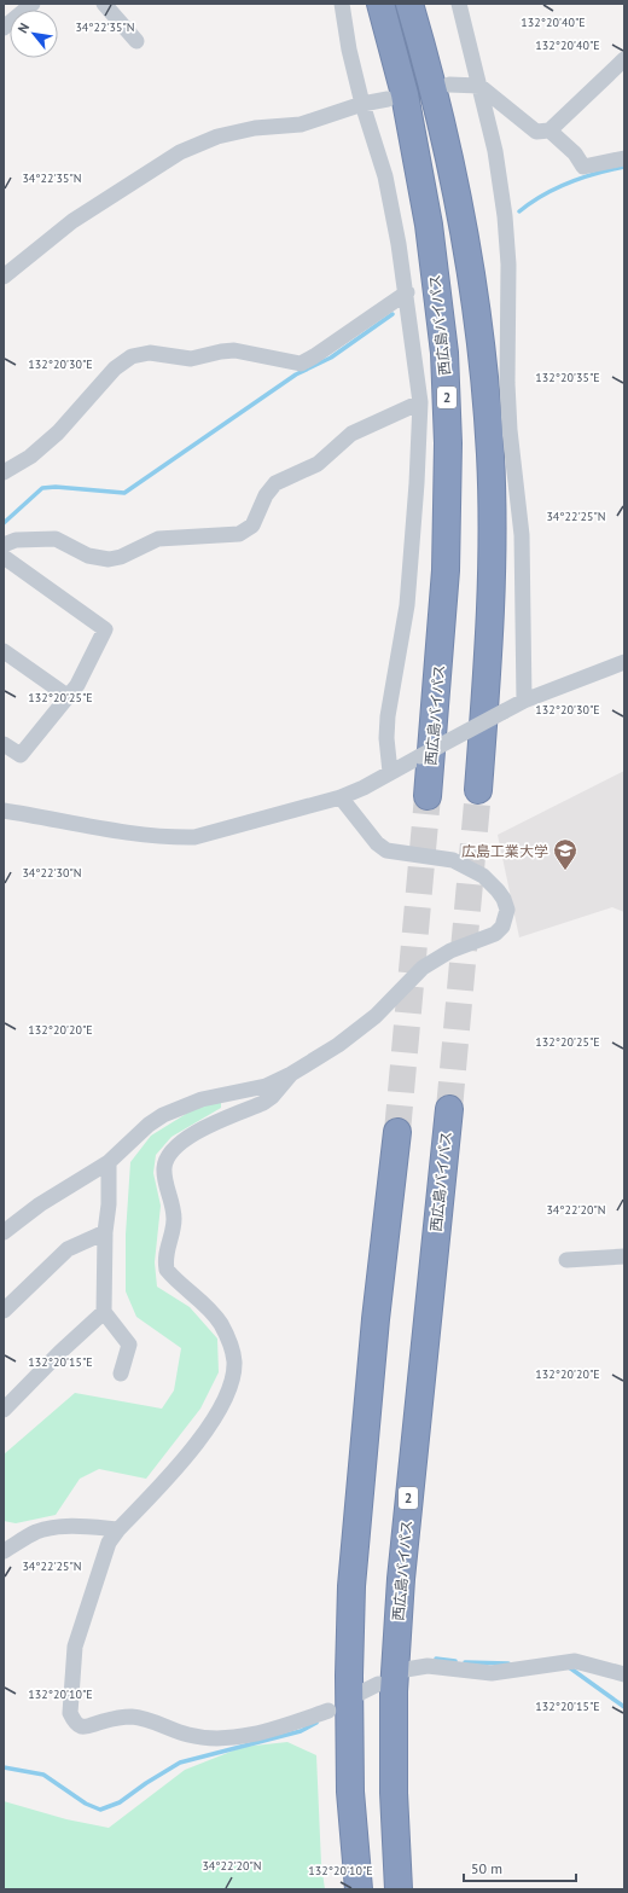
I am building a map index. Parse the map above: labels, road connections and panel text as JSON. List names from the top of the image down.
{
  "streets": {
    "highway": ["西広島バイパス", "2"]
  },
  "places": {
    "school or university": ["広島工業大学"]
  },
  "scale_bar": "50 m",
  "north": "top left",
  "coordinates": [
    "132°20'40\"E",
    "34°22'35\"N",
    "132°20'30\"E",
    "132°20'35\"E",
    "34°22'25\"N",
    "132°20'25\"E",
    "34°22'30\"N",
    "132°20'20\"E",
    "34°22'20\"N",
    "132°20'15\"E",
    "132°20'10\"E"
  ]
}
